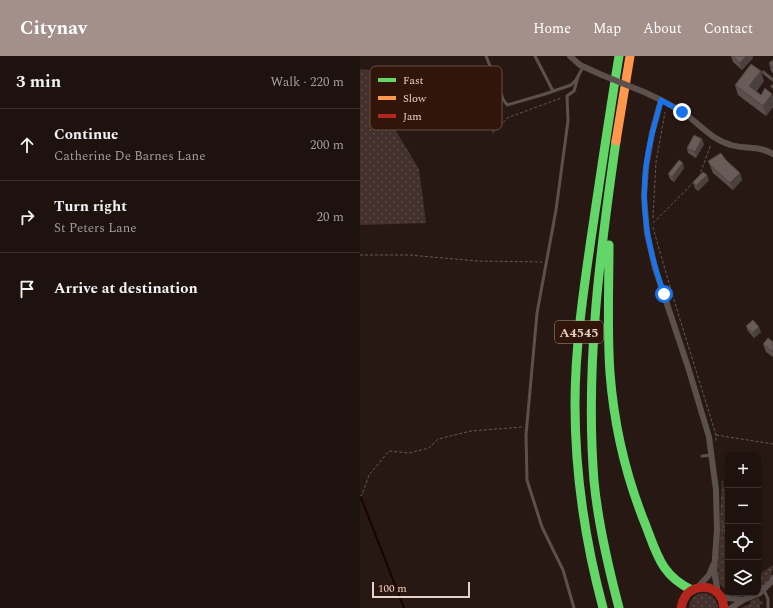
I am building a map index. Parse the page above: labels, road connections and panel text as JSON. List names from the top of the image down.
{
  "streets": {
    "main road": ["A4545"]
  },
  "legend": ["Fast", "Slow", "Jam"],
  "scale_bar": "100 m",
  "page": {
    "header": "Citynav",
    "nav": [
      "Home",
      "Map",
      "About",
      "Contact"
    ],
    "heading": ["3 min", "Walk · 220 m"],
    "list": [
      ["Continue", "Catherine De Barnes Lane", "200 m"],
      ["Turn right", "St Peters Lane", "20 m"],
      "Arrive at destination"
    ],
    "map_buttons": ["+", "−"],
    "scale": "100 m"
  }
}
